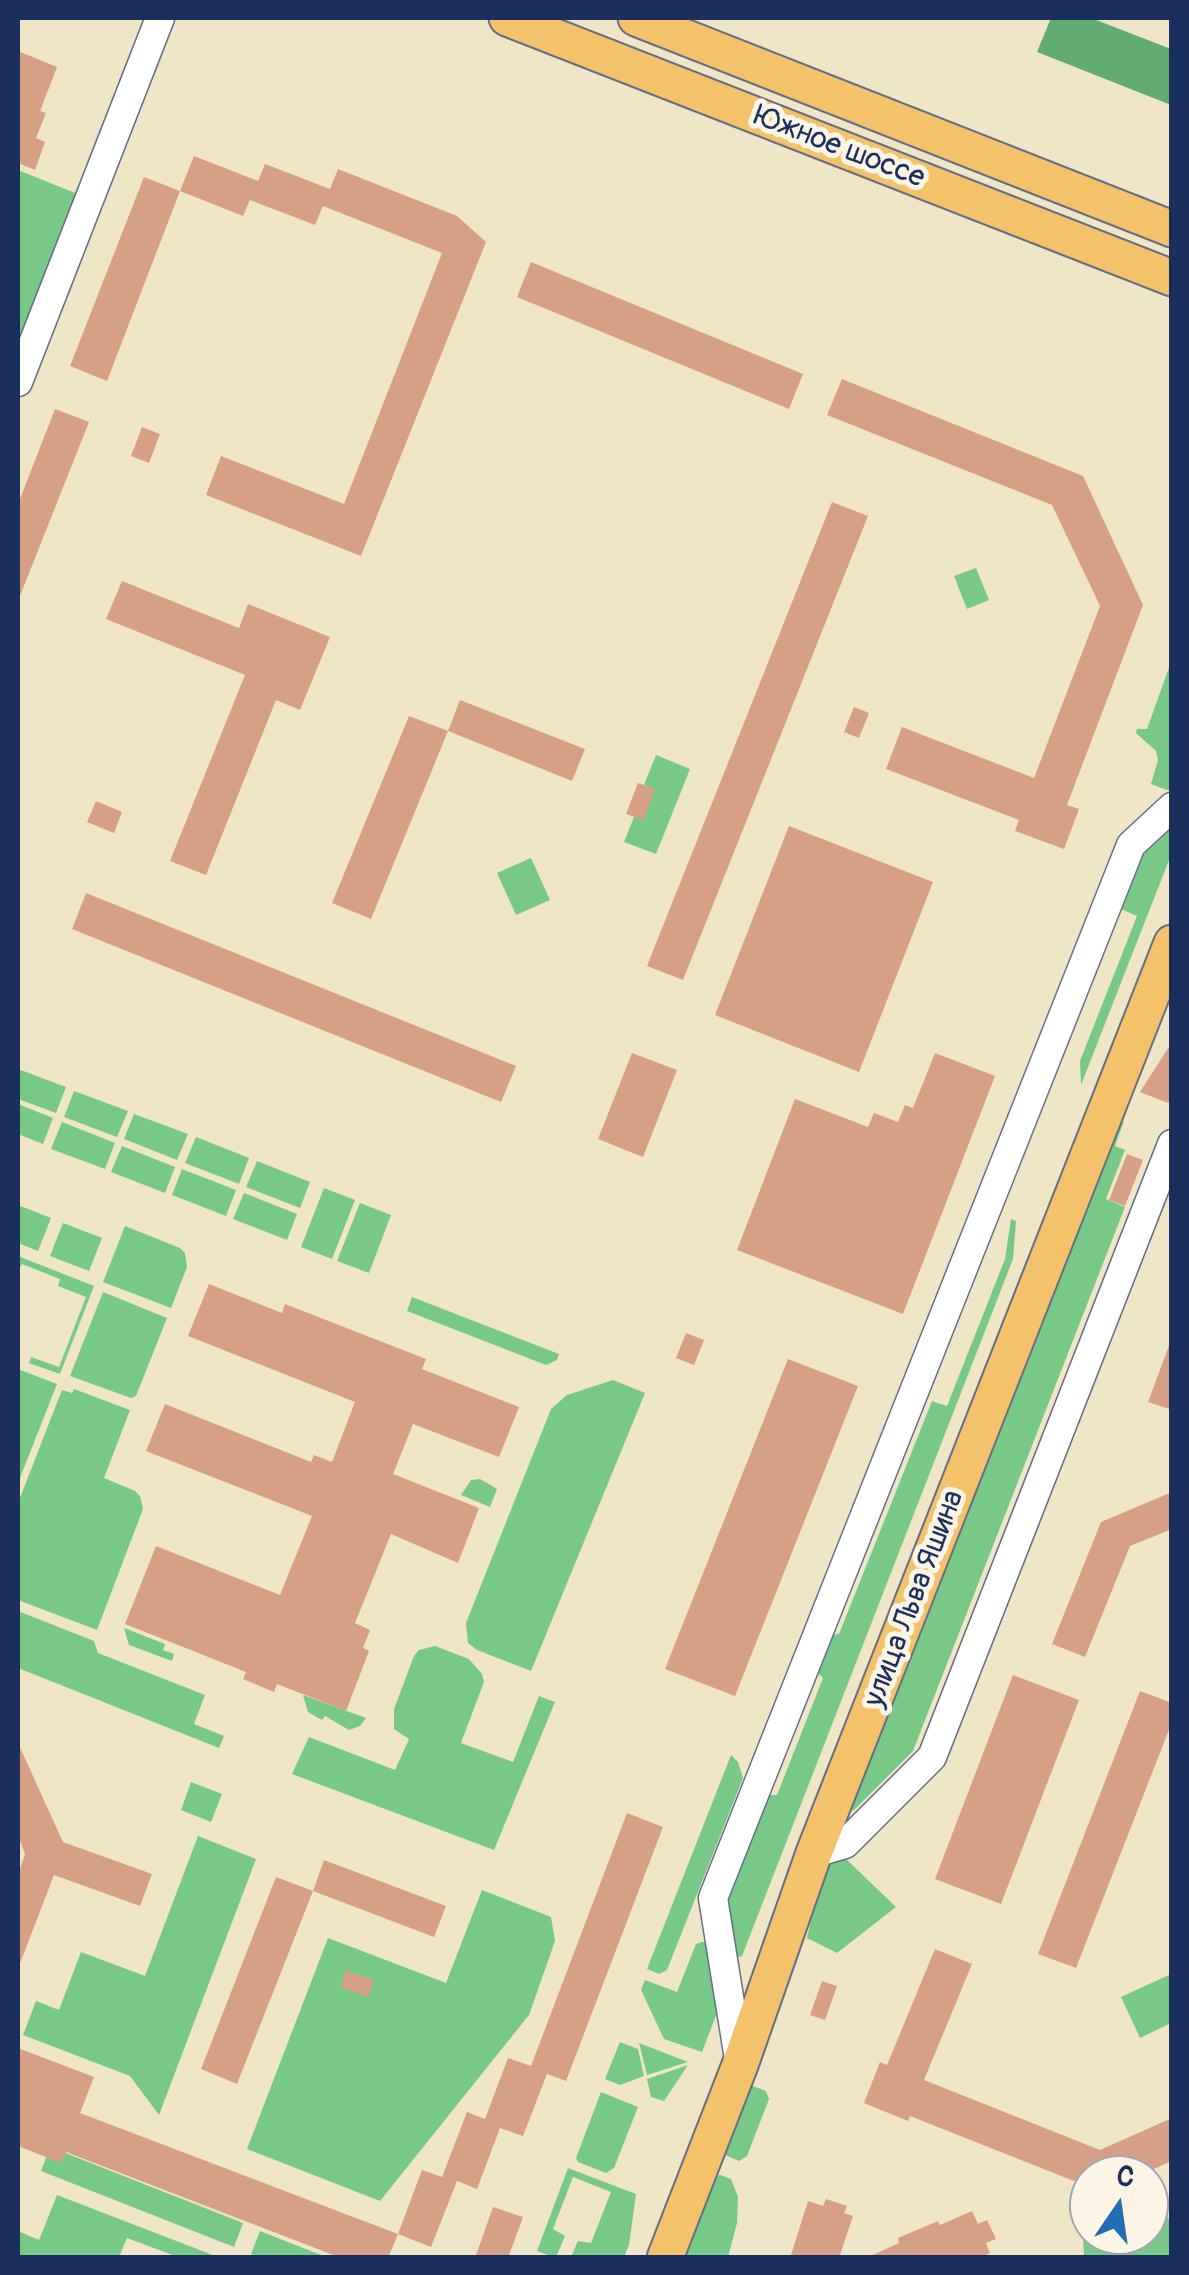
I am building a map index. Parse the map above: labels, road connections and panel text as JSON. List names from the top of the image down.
{
  "streets": {
    "main road": ["Южное шоссе", "улица Льва Яшина"]
  },
  "north": "top"
}
